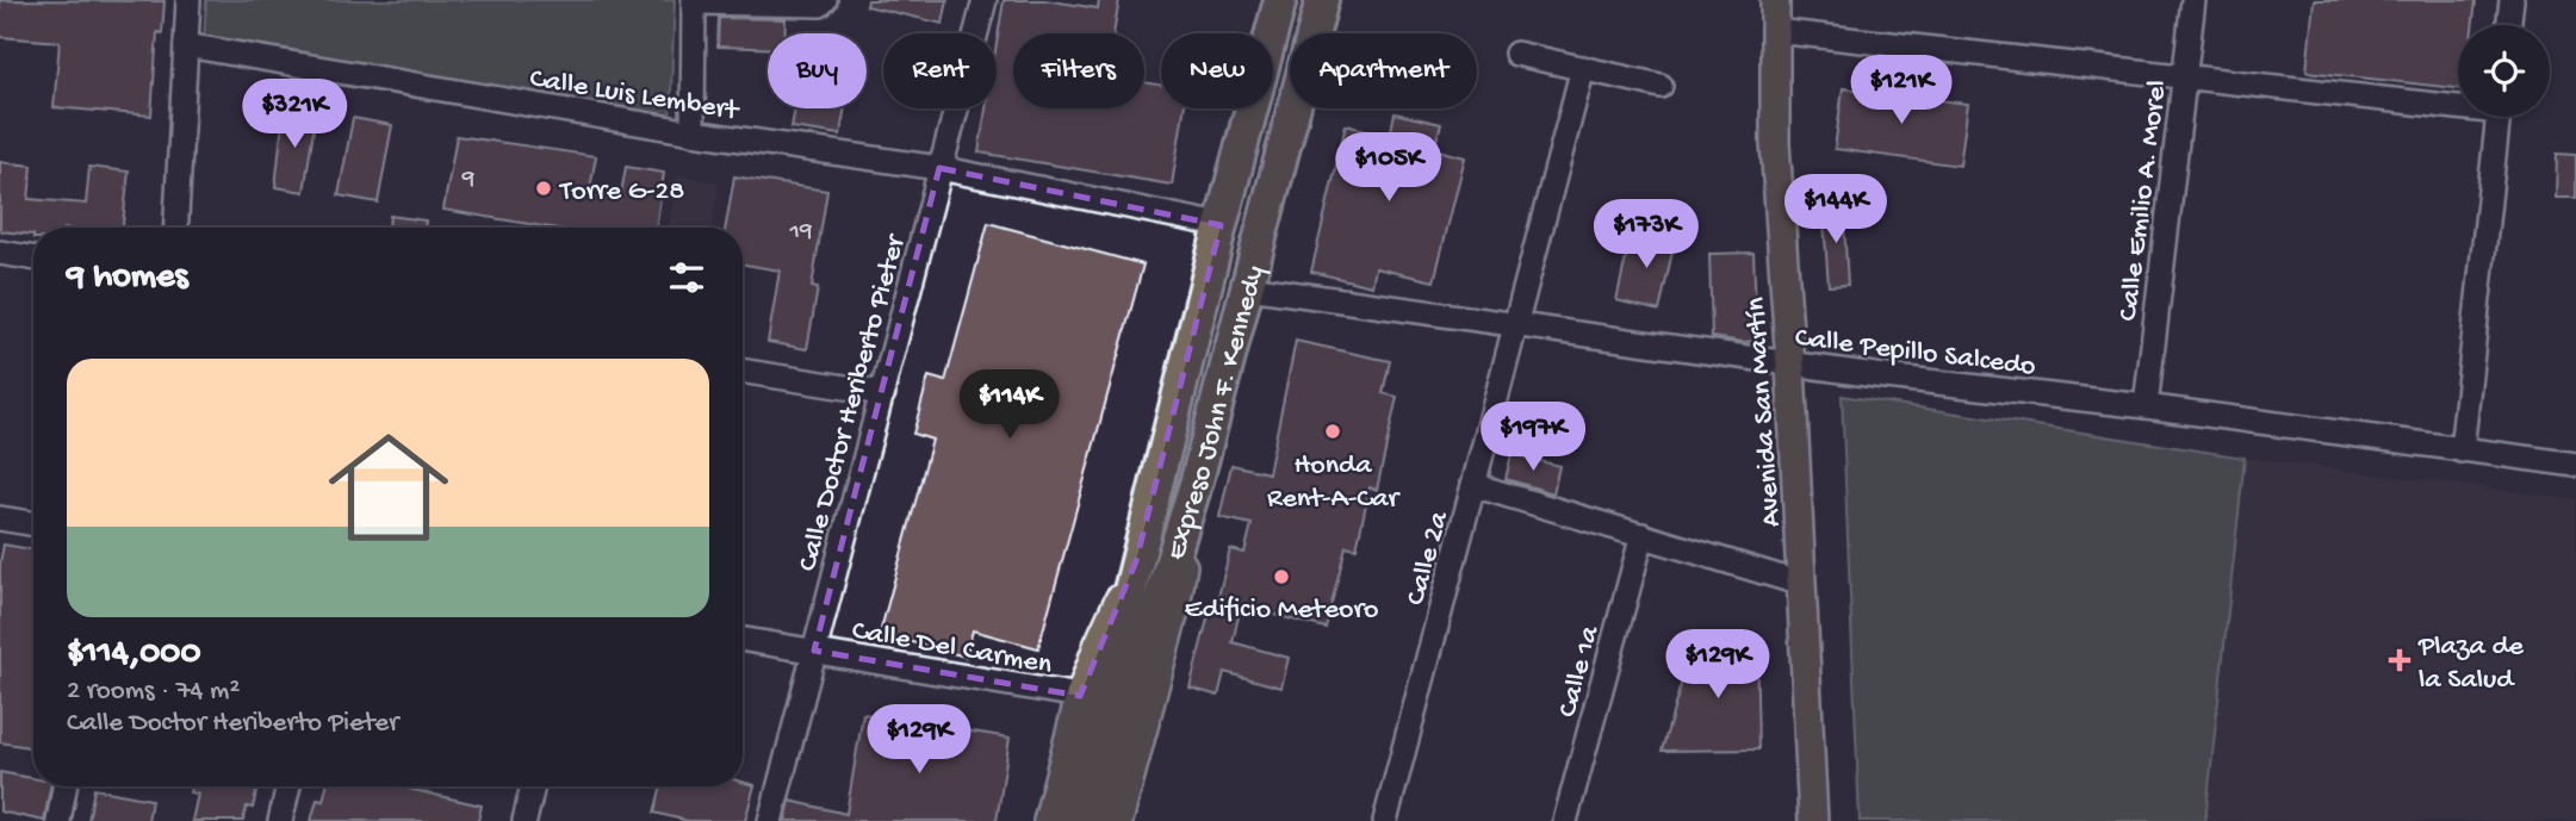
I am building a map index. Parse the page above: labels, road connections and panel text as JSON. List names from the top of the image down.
{
  "streets": {
    "highway": ["Expreso John F. Kennedy"],
    "main road": ["Avenida San Martín"],
    "street": [
      "Calle Luis Lembert",
      "Calle Emilio A. Morel",
      "Calle Pepillo Salcedo",
      "Calle Doctor Heriberto Pieter",
      "Calle 2a",
      "Calle Del Carmen",
      "Calle 1a"
    ]
  },
  "crossings": [
    ["Calle Luis Lembert", "Calle Doctor Heriberto Pieter"],
    ["Calle Luis Lembert", "Expreso John F. Kennedy"],
    ["Calle Emilio A. Morel", "Calle Pepillo Salcedo"],
    ["Calle Pepillo Salcedo", "Expreso John F. Kennedy"],
    ["Calle Pepillo Salcedo", "Avenida San Martín"],
    ["Calle Pepillo Salcedo", "Calle 2a"],
    ["Calle Doctor Heriberto Pieter", "Calle Del Carmen"],
    ["Expreso John F. Kennedy", "Calle Del Carmen"]
  ],
  "places": {
    "other": ["Torre G-28", "Honda Rent-A-Car", "Edificio Meteoro"],
    "health": ["Plaza de la Salud"]
  },
  "house_numbers": ["9", "19"],
  "page": {
    "chip": [
      "Buy",
      "Rent",
      "Filters",
      "New",
      "Apartment"
    ],
    "price": [
      "$121K",
      "$321K",
      "$105K",
      "$144K",
      "$173K",
      "$114K",
      "$197K",
      "$129K",
      "$129K"
    ],
    "heading": "9 homes",
    "list": [
      {
        "name": "$114,000",
        "note": "2 rooms · 74 m² · Calle Doctor Heriberto Pieter"
      }
    ]
  }
}
